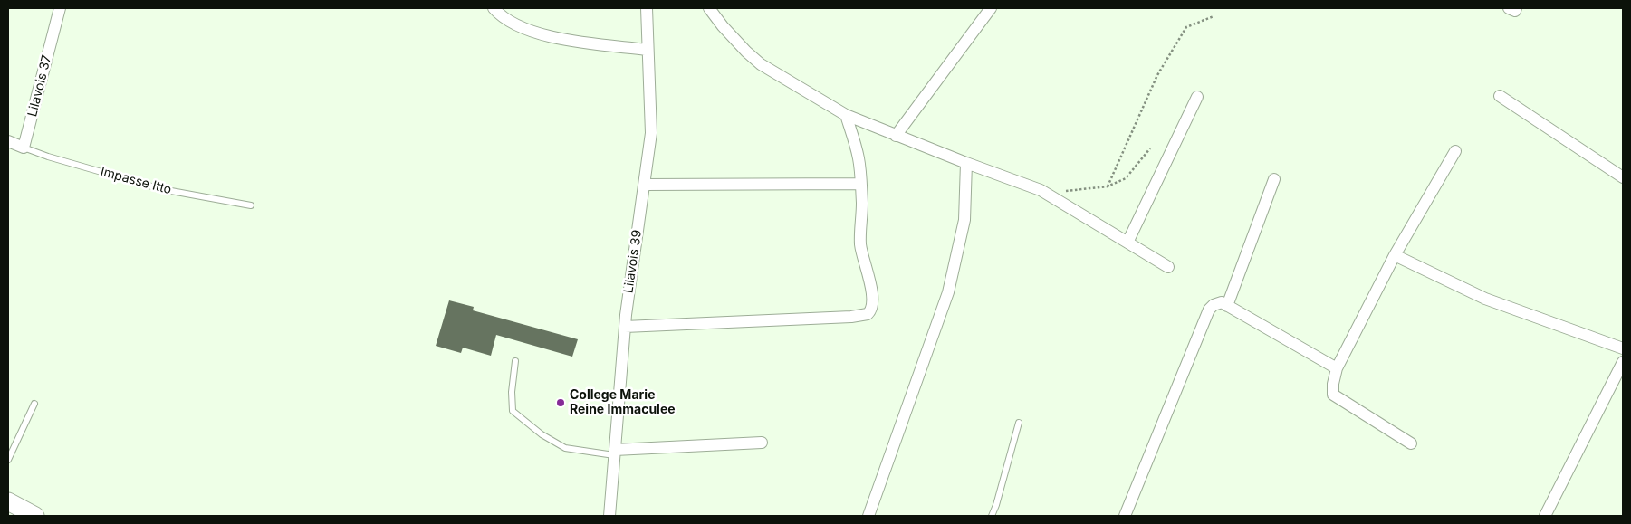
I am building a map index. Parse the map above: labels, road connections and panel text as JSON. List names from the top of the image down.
{
  "streets": {
    "street": ["Lilavois 37", "Lilavois 39"],
    "lane": ["Impasse Itto"]
  },
  "crossings": [
    ["Lilavois 37", "Impasse Itto"]
  ],
  "places": ["College Marie Reine Immaculee"]
}
